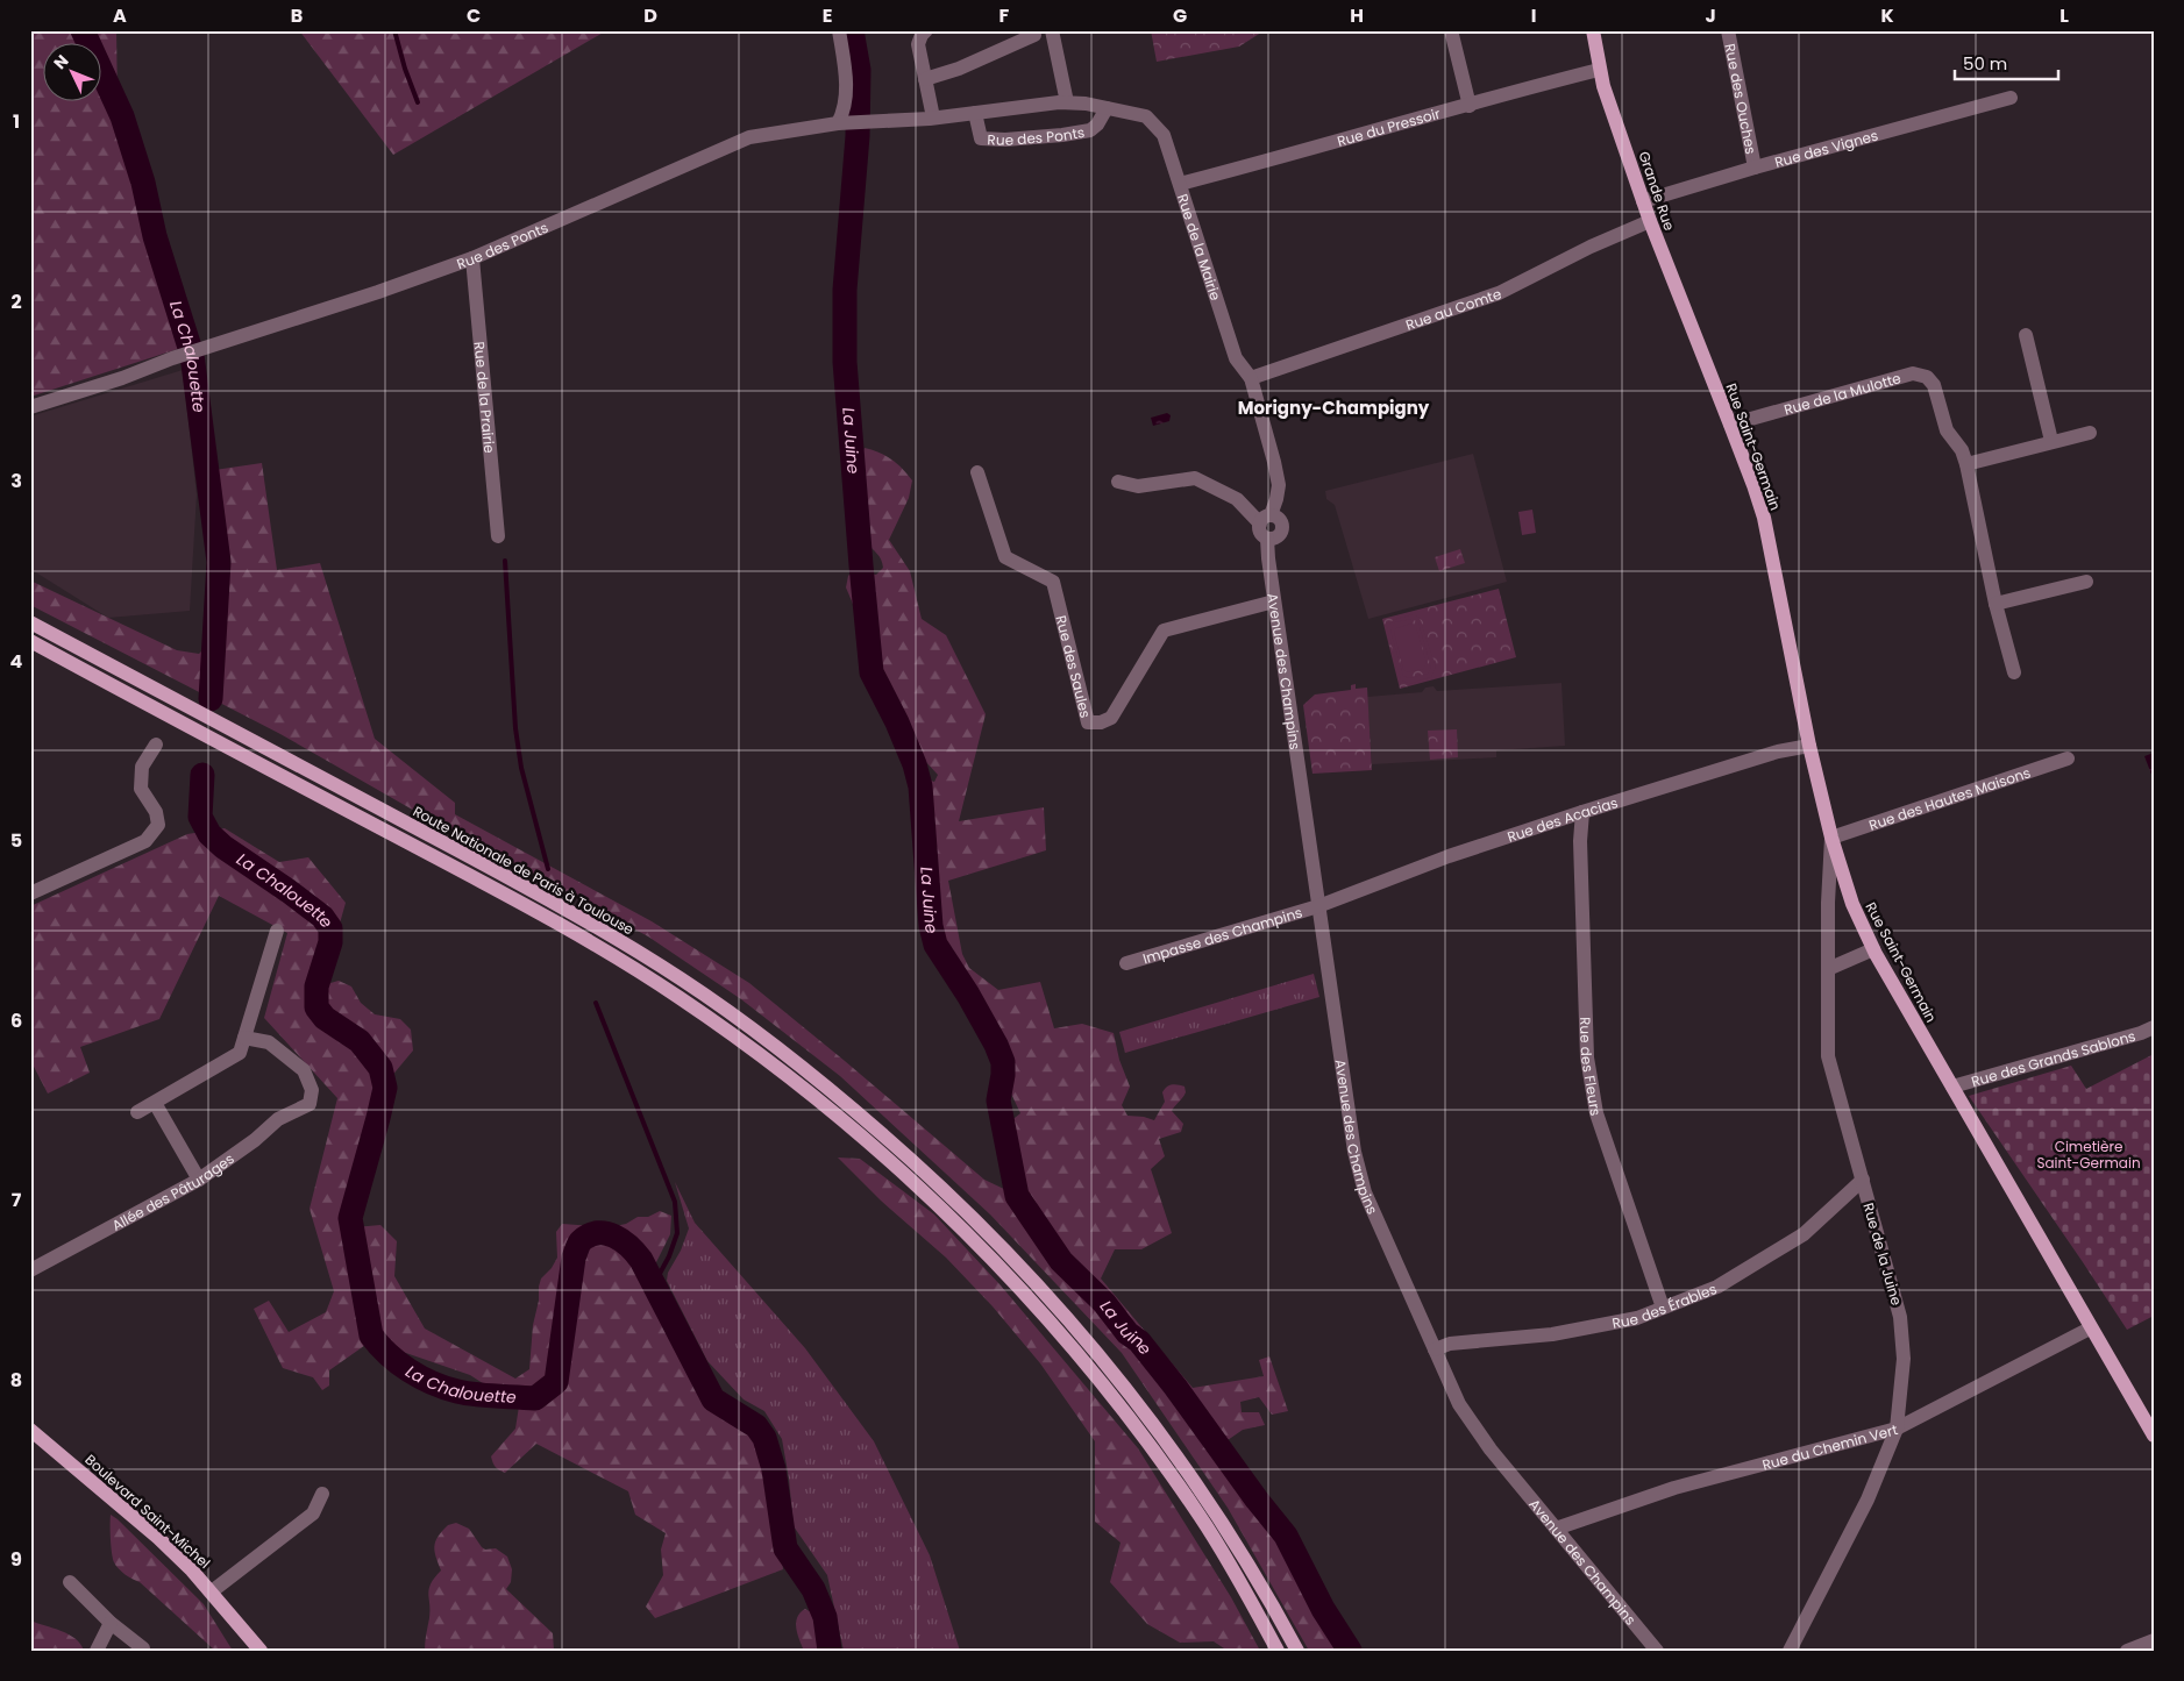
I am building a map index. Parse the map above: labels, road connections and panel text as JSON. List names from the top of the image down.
{
  "streets": {
    "main road": [
      "Grande Rue",
      "Rue Saint-Germain",
      "Route Nationale de Paris à Toulouse",
      "Boulevard Saint-Michel"
    ],
    "street": [
      "Rue des Ouches",
      "Rue du Pressoir",
      "Rue des Ponts",
      "Rue des Vignes",
      "Rue de la Mairie",
      "Rue au Comte",
      "Rue de la Mulotte",
      "Rue de la Prairie",
      "Rue des Saules",
      "Avenue des Champins",
      "Rue des Hautes Maisons",
      "Rue des Acacias",
      "Impasse des Champins",
      "Rue des Grands Sablons",
      "Rue des Fleurs",
      "Allée des Pâturages",
      "Rue de la Juine",
      "Rue des Érables",
      "Rue du Chemin Vert"
    ]
  },
  "crossings": [
    ["Rue des Ouches", "Rue des Vignes"],
    ["Rue du Pressoir", "Grande Rue"],
    ["Rue du Pressoir", "Rue de la Mairie"],
    ["Rue des Ponts", "Rue de la Mairie"],
    ["Rue des Ponts", "Rue de la Prairie"],
    ["Rue des Vignes", "Grande Rue"],
    ["Grande Rue", "Rue au Comte"],
    ["Grande Rue", "Rue Saint-Germain"],
    ["Rue de la Mairie", "Rue au Comte"],
    ["Rue de la Mulotte", "Rue Saint-Germain"],
    ["Rue Saint-Germain", "Rue des Hautes Maisons"],
    ["Rue Saint-Germain", "Rue des Acacias"],
    ["Rue Saint-Germain", "Rue des Grands Sablons"],
    ["Rue Saint-Germain", "Rue de la Juine"],
    ["Rue Saint-Germain", "Rue du Chemin Vert"],
    ["Rue des Saules", "Avenue des Champins"],
    ["Avenue des Champins", "Rue des Acacias"],
    ["Avenue des Champins", "Impasse des Champins"],
    ["Avenue des Champins", "Rue des Érables"],
    ["Avenue des Champins", "Rue du Chemin Vert"],
    ["Rue des Hautes Maisons", "Rue de la Juine"],
    ["Rue des Acacias", "Impasse des Champins"],
    ["Rue des Acacias", "Rue des Fleurs"],
    ["Rue des Fleurs", "Rue des Érables"],
    ["Rue de la Juine", "Rue des Érables"],
    ["Rue de la Juine", "Rue du Chemin Vert"]
  ],
  "districts": ["Morigny-Champigny"],
  "water": ["La Chalouette", "La Juine"],
  "parks": ["Cimetière Saint-Germain"],
  "scale_bar": "50 m",
  "north": "top left",
  "grid": {
    "columns": [
      "A",
      "B",
      "C",
      "D",
      "E",
      "F",
      "G",
      "H",
      "I",
      "J",
      "K",
      "L"
    ],
    "rows": [
      "1",
      "2",
      "3",
      "4",
      "5",
      "6",
      "7",
      "8",
      "9"
    ]
  }
}
